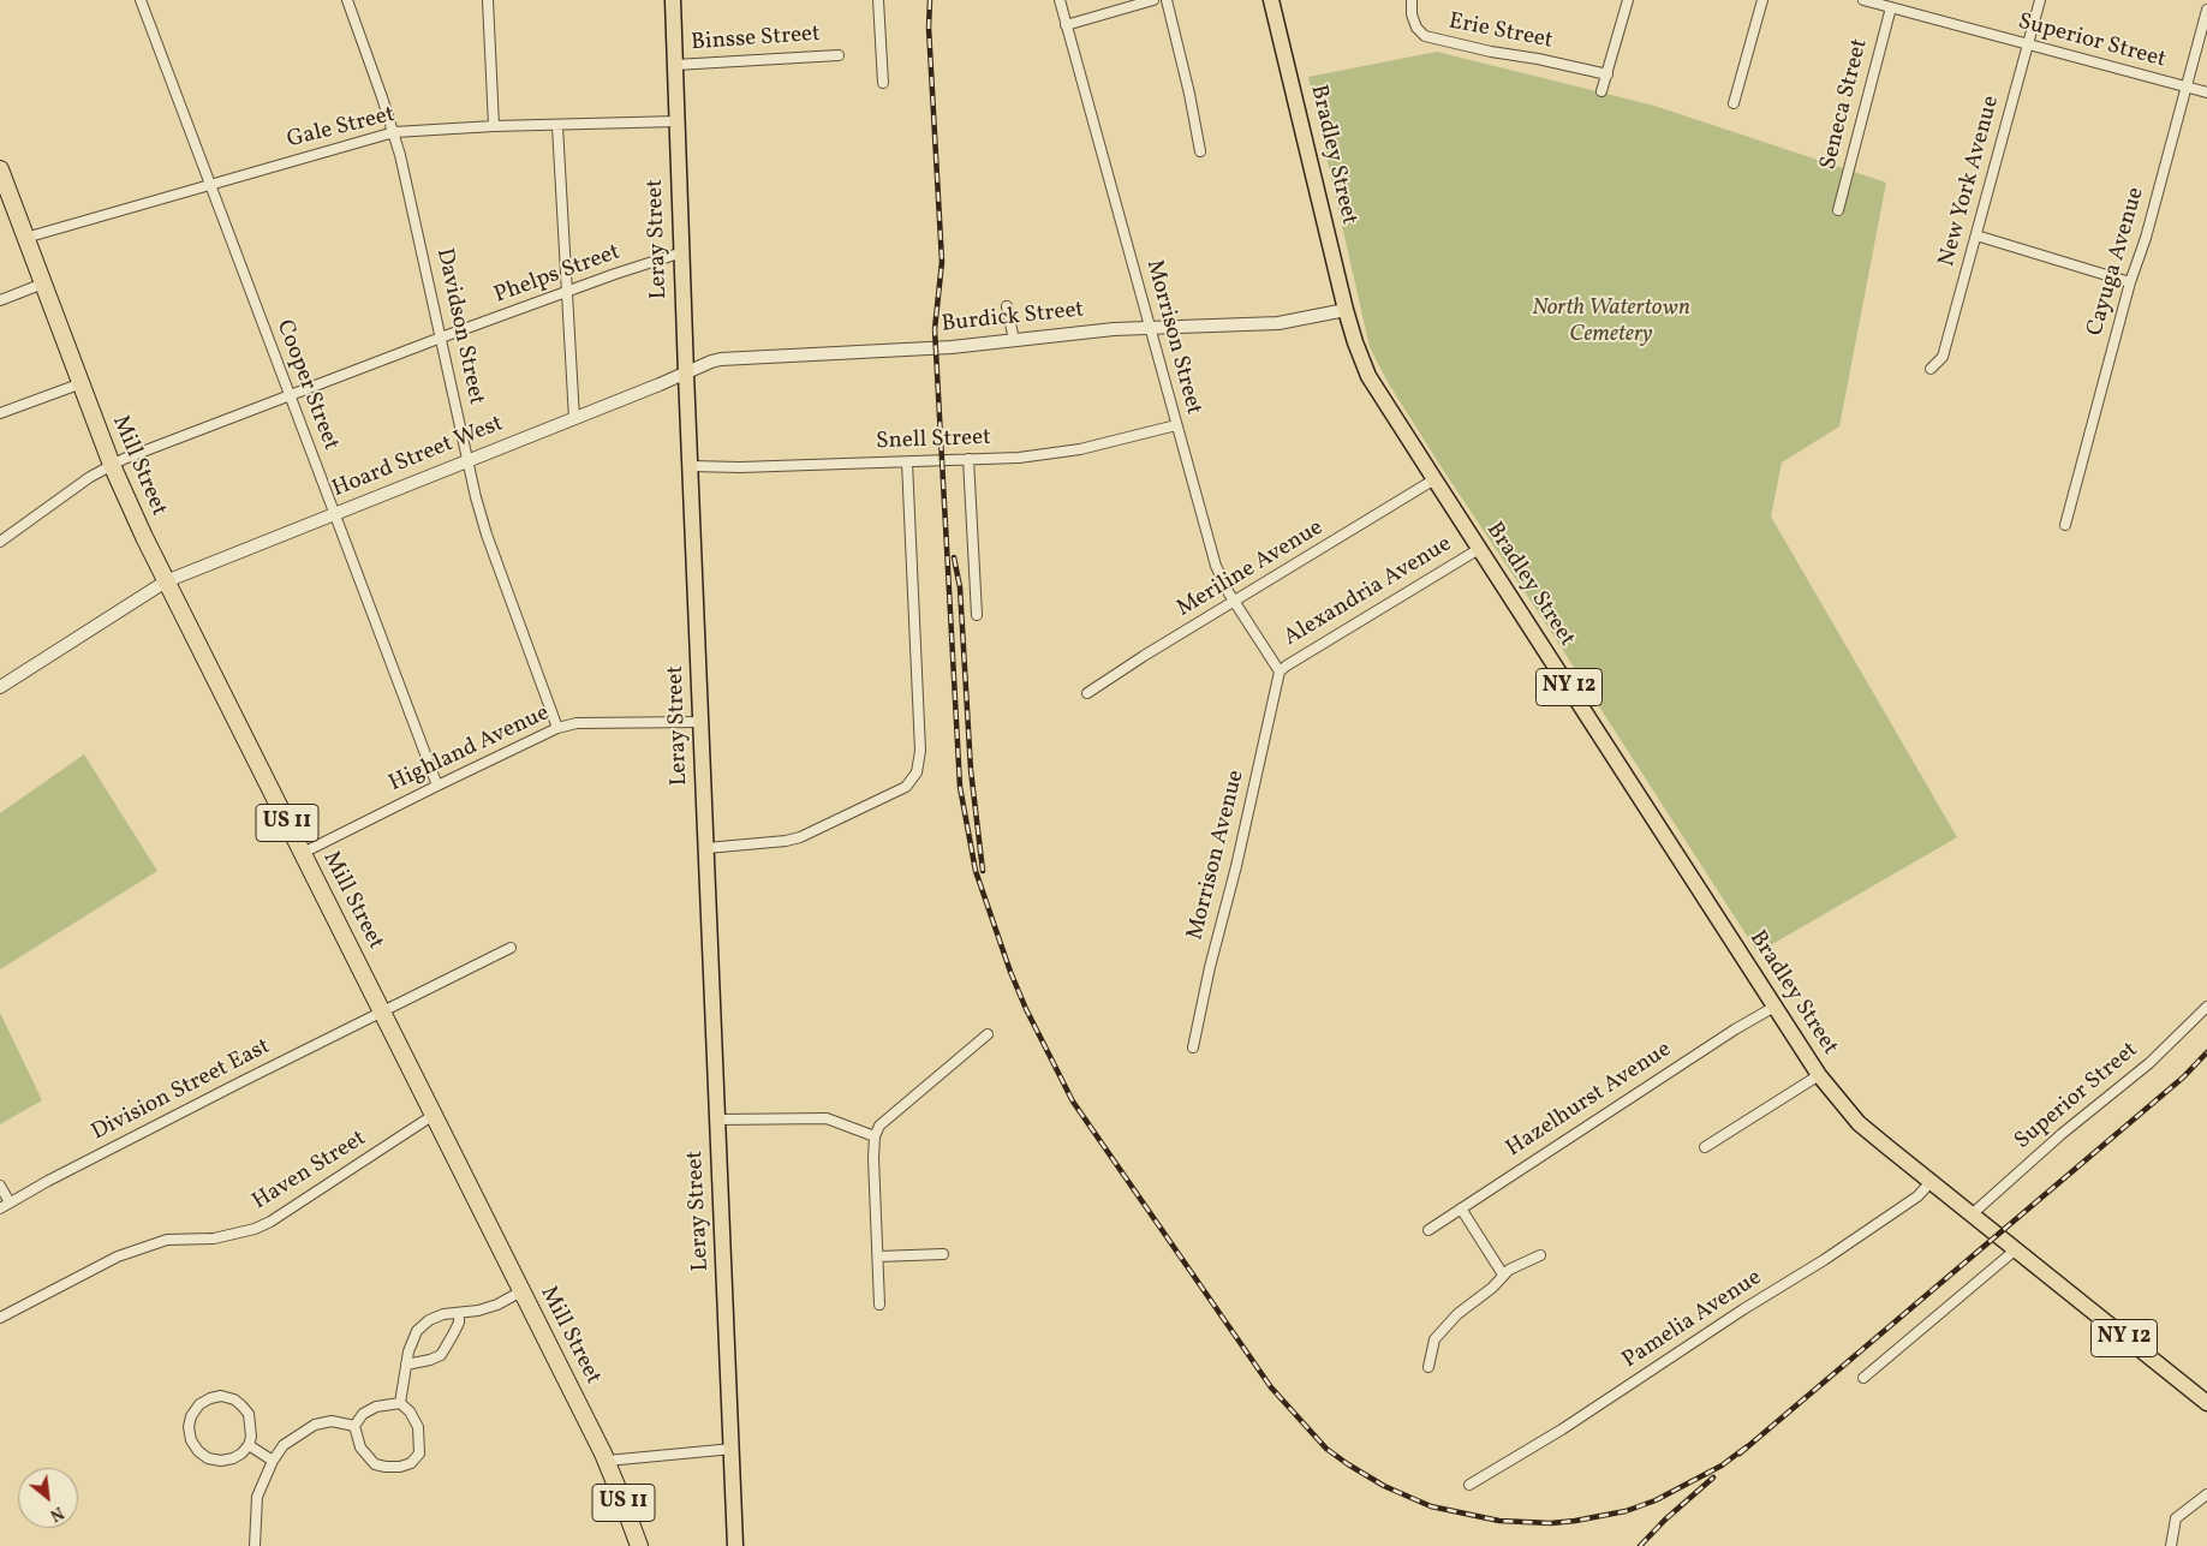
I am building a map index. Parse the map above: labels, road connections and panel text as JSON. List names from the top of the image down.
{
  "streets": {
    "highway": ["Mill Street", "US 11"],
    "main road": ["Bradley Street", "Leray Street", "NY 12"],
    "street": [
      "Erie Street",
      "Binsse Street",
      "Superior Street",
      "Seneca Street",
      "Gale Street",
      "New York Avenue",
      "Cayuga Avenue",
      "Phelps Street",
      "Burdick Street",
      "Davidson Street",
      "Morrison Street",
      "Cooper Street",
      "Snell Street",
      "Hoard Street West",
      "Meriline Avenue",
      "Alexandria Avenue",
      "Highland Avenue",
      "Morrison Avenue",
      "Division Street East",
      "Hazelhurst Avenue",
      "Haven Street",
      "Pamelia Avenue"
    ]
  },
  "crossings": [
    ["Binsse Street", "Leray Street"],
    ["Superior Street", "Seneca Street"],
    ["Superior Street", "Bradley Street"],
    ["Superior Street", "New York Avenue"],
    ["Superior Street", "Cayuga Avenue"],
    ["Gale Street", "Leray Street"],
    ["Gale Street", "Davidson Street"],
    ["Gale Street", "Cooper Street"],
    ["Gale Street", "Mill Street"],
    ["Bradley Street", "Burdick Street"],
    ["Bradley Street", "Meriline Avenue"],
    ["Bradley Street", "Alexandria Avenue"],
    ["Bradley Street", "Hazelhurst Avenue"],
    ["Bradley Street", "Pamelia Avenue"],
    ["Leray Street", "Phelps Street"],
    ["Leray Street", "Burdick Street"],
    ["Leray Street", "Snell Street"],
    ["Leray Street", "Hoard Street West"],
    ["Leray Street", "Highland Avenue"],
    ["Phelps Street", "Davidson Street"],
    ["Phelps Street", "Cooper Street"],
    ["Phelps Street", "Mill Street"],
    ["Burdick Street", "Morrison Street"],
    ["Burdick Street", "Hoard Street West"],
    ["Davidson Street", "Hoard Street West"],
    ["Davidson Street", "Highland Avenue"],
    ["Morrison Street", "Snell Street"],
    ["Morrison Street", "Meriline Avenue"],
    ["Morrison Street", "Alexandria Avenue"],
    ["Morrison Street", "Morrison Avenue"],
    ["Cooper Street", "Hoard Street West"],
    ["Cooper Street", "Highland Avenue"],
    ["Hoard Street West", "Mill Street"],
    ["Mill Street", "Highland Avenue"],
    ["Mill Street", "Division Street East"],
    ["Mill Street", "Haven Street"],
    ["Alexandria Avenue", "Morrison Avenue"]
  ],
  "parks": ["North Watertown Cemetery"],
  "north": "bottom right"
}
